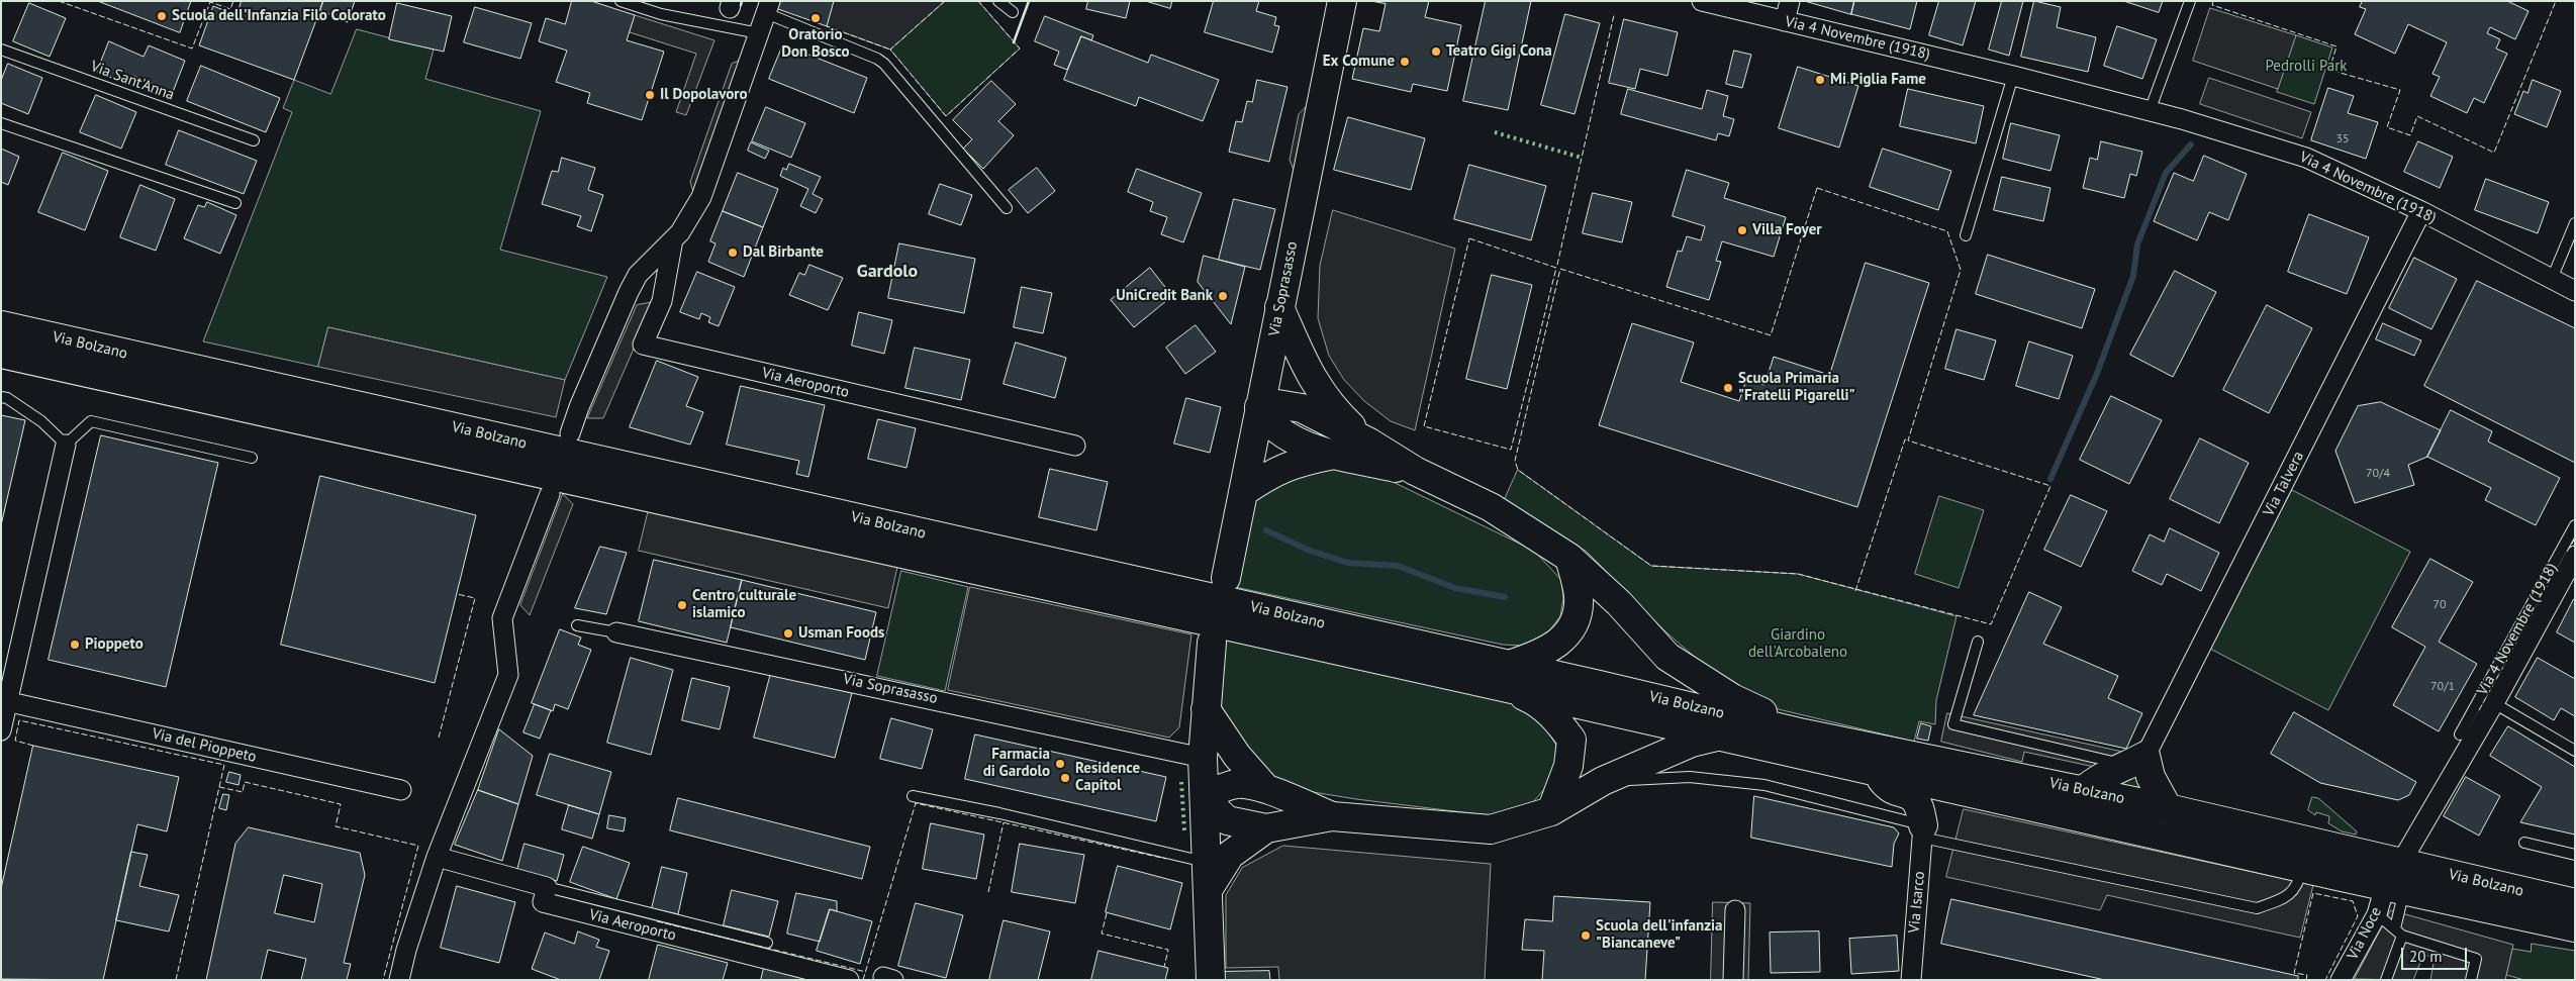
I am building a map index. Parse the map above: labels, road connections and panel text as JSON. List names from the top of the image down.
{
  "streets": {
    "main road": ["Via Soprasasso", "Via Bolzano"],
    "street": [
      "Via 4 Novembre (1918)",
      "Via Aeroporto",
      "Via Talvera",
      "Via del Pioppeto",
      "Via Isarco",
      "Via Noce"
    ],
    "lane": ["Via Sant'Anna"]
  },
  "crossings": [
    ["Via 4 Novembre (1918)", "Via Bolzano"],
    ["Via 4 Novembre (1918)", "Via Talvera"],
    ["Via 4 Novembre (1918)", "Via Noce"],
    ["Via Bolzano", "Via Noce"]
  ],
  "districts": ["Gardolo"],
  "parks": ["Pedrolli Park", "Giardino dell'Arcobaleno"],
  "places": [
    "Scuola dell'Infanzia Filo Colorato",
    "Oratorio Don Bosco",
    "Teatro Gigi Cona",
    "Ex Comune",
    "Mi Piglia Fame",
    "Il Dopolavoro",
    "Villa Foyer",
    "Dal Birbante",
    "UniCredit Bank",
    "Scuola Primaria \"Fratelli Pigarelli\"",
    "Centro culturale islamico",
    "Usman Foods",
    "Pioppeto",
    "Farmacia di Gardolo",
    "Residence Capitol",
    "Scuola dell'infanzia \"Biancaneve\""
  ],
  "house_numbers": [
    "35",
    "70/4",
    "70",
    "70/1"
  ],
  "scale_bar": "20 m"
}
